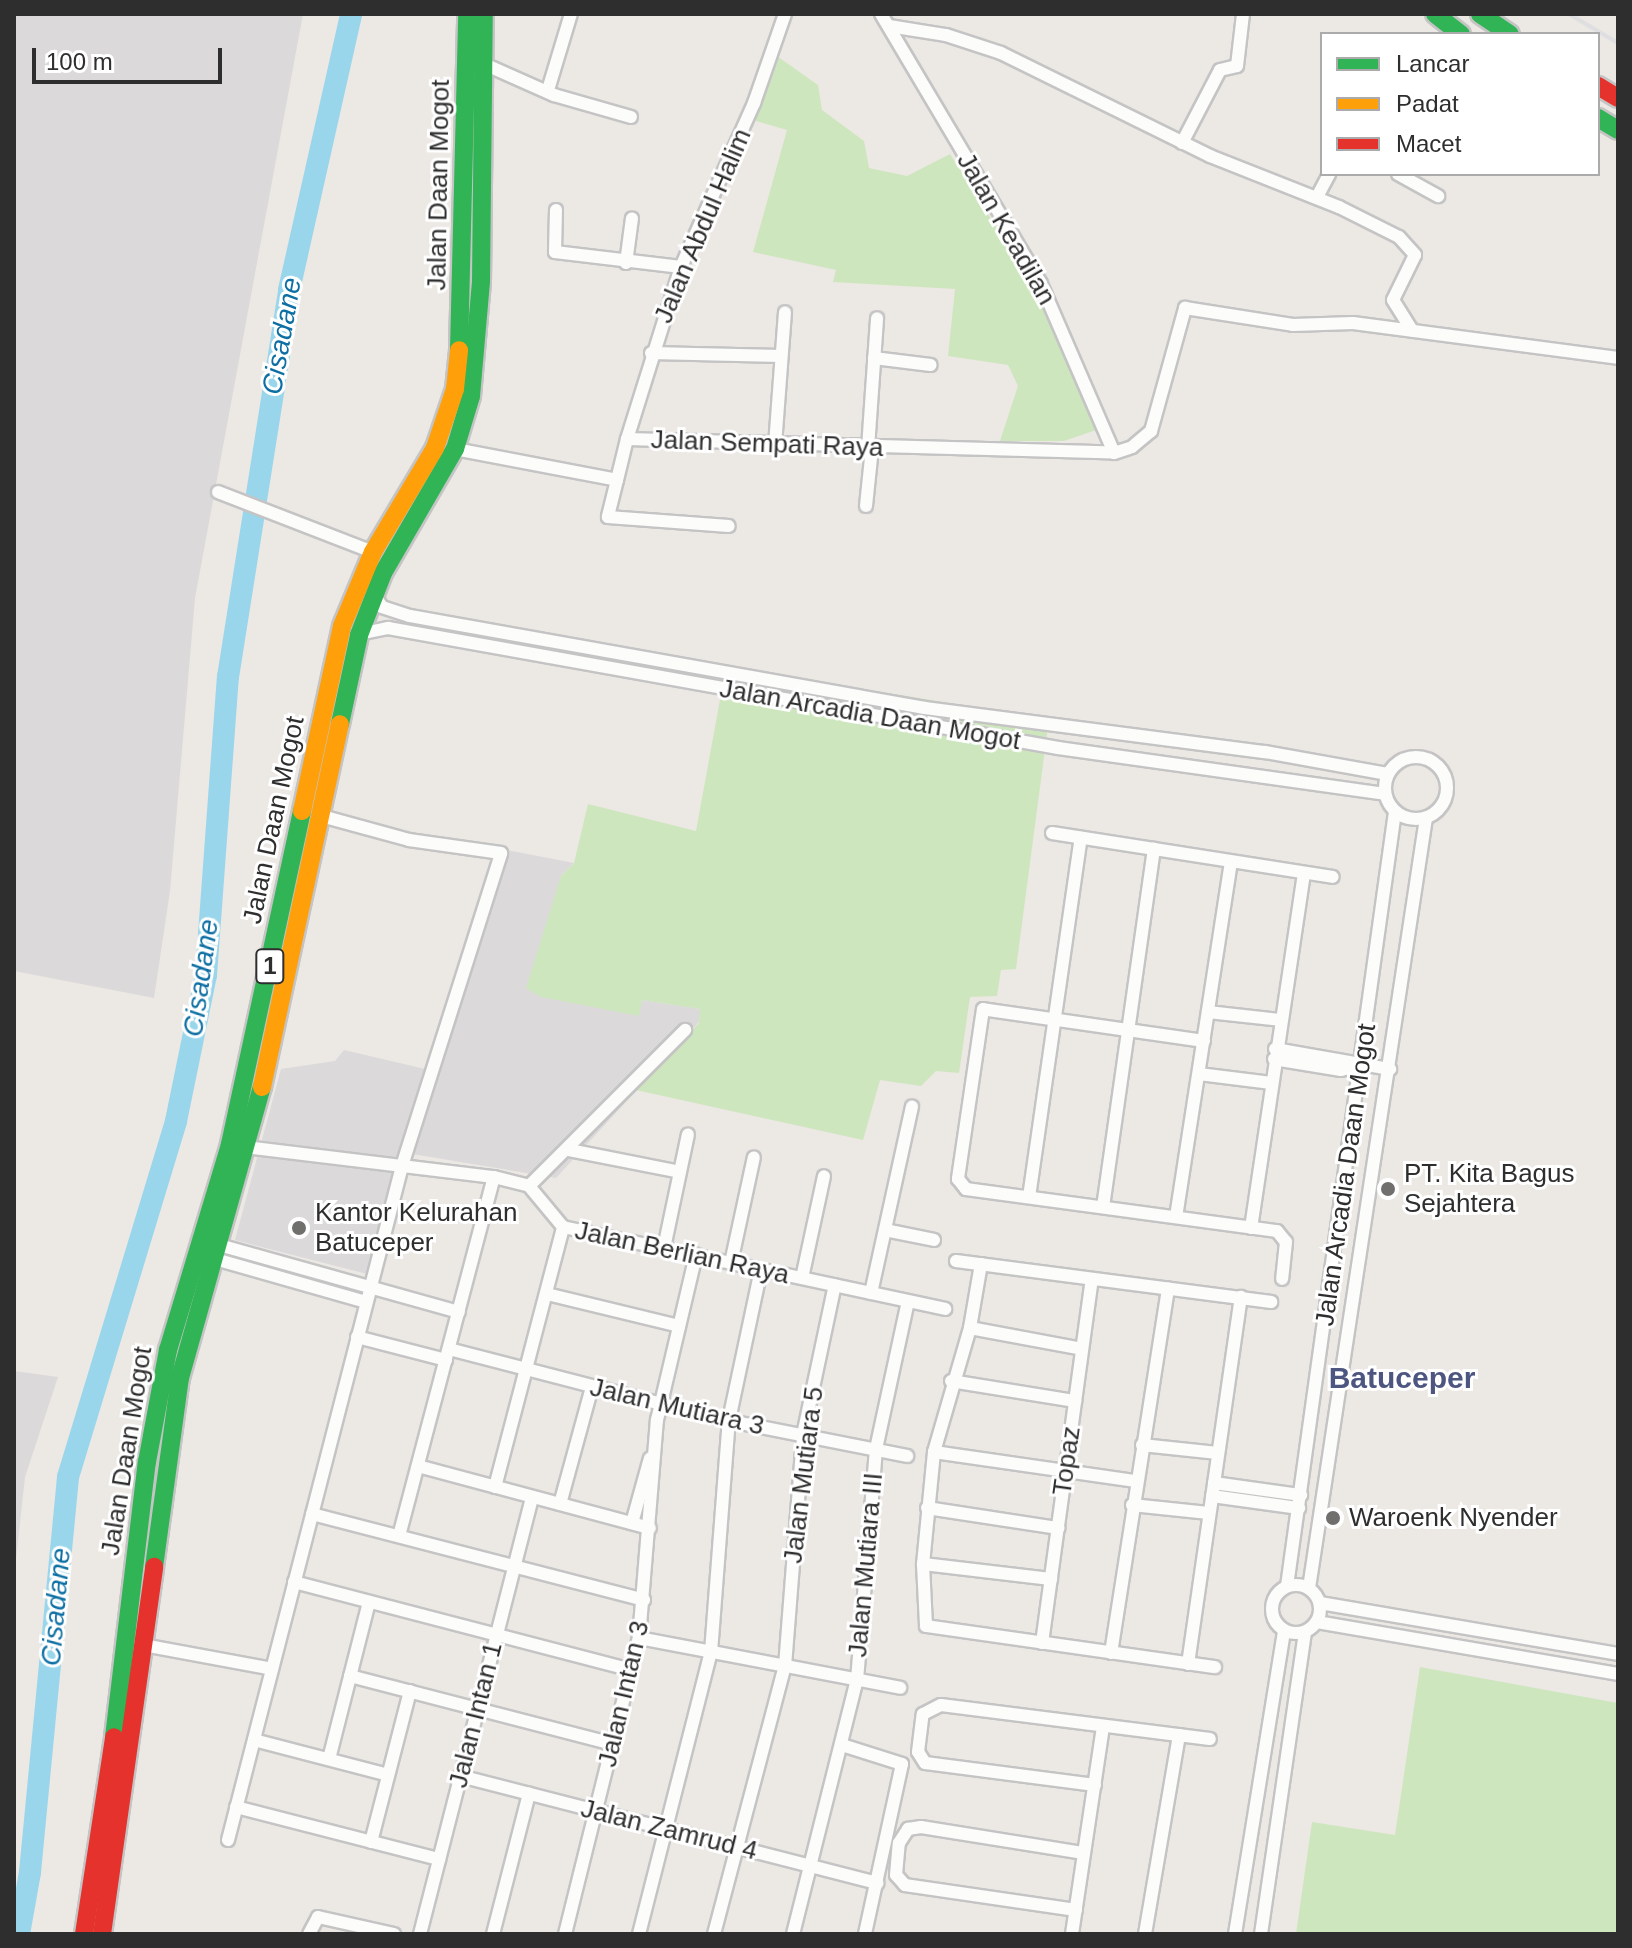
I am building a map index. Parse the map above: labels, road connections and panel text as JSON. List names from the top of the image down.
{
  "streets": {
    "highway": ["Jalan Daan Mogot", "1"],
    "street": [
      "Jalan Abdul Halim",
      "Jalan Keadilan",
      "Jalan Sempati Raya",
      "Jalan Arcadia Daan Mogot",
      "Jalan Berlian Raya",
      "Jalan Mutiara 3",
      "Topaz",
      "Jalan Mutiara 5",
      "Jalan Mutiara III",
      "Jalan Intan 3",
      "Jalan Intan 1",
      "Jalan Zamrud 4"
    ]
  },
  "crossings": [
    ["Jalan Daan Mogot", "Jalan Arcadia Daan Mogot"],
    ["Jalan Abdul Halim", "Jalan Sempati Raya"],
    ["Jalan Keadilan", "Jalan Sempati Raya"],
    ["Jalan Berlian Raya", "Jalan Mutiara 3"],
    ["Jalan Berlian Raya", "Jalan Mutiara 5"],
    ["Jalan Berlian Raya", "Jalan Mutiara III"],
    ["Jalan Mutiara 3", "Jalan Mutiara 5"],
    ["Jalan Mutiara 3", "Jalan Mutiara III"],
    ["Jalan Mutiara 5", "Jalan Zamrud 4"],
    ["Jalan Mutiara III", "Jalan Zamrud 4"],
    ["Jalan Intan 3", "Jalan Zamrud 4"],
    ["Jalan Intan 1", "Jalan Zamrud 4"]
  ],
  "districts": ["Batuceper"],
  "water": ["Cisadane"],
  "places": ["PT. Kita Bagus Sejahtera", "Kantor Kelurahan Batuceper", "Waroenk Nyender"],
  "legend": ["Lancar", "Padat", "Macet"],
  "scale_bar": "100 m"
}
